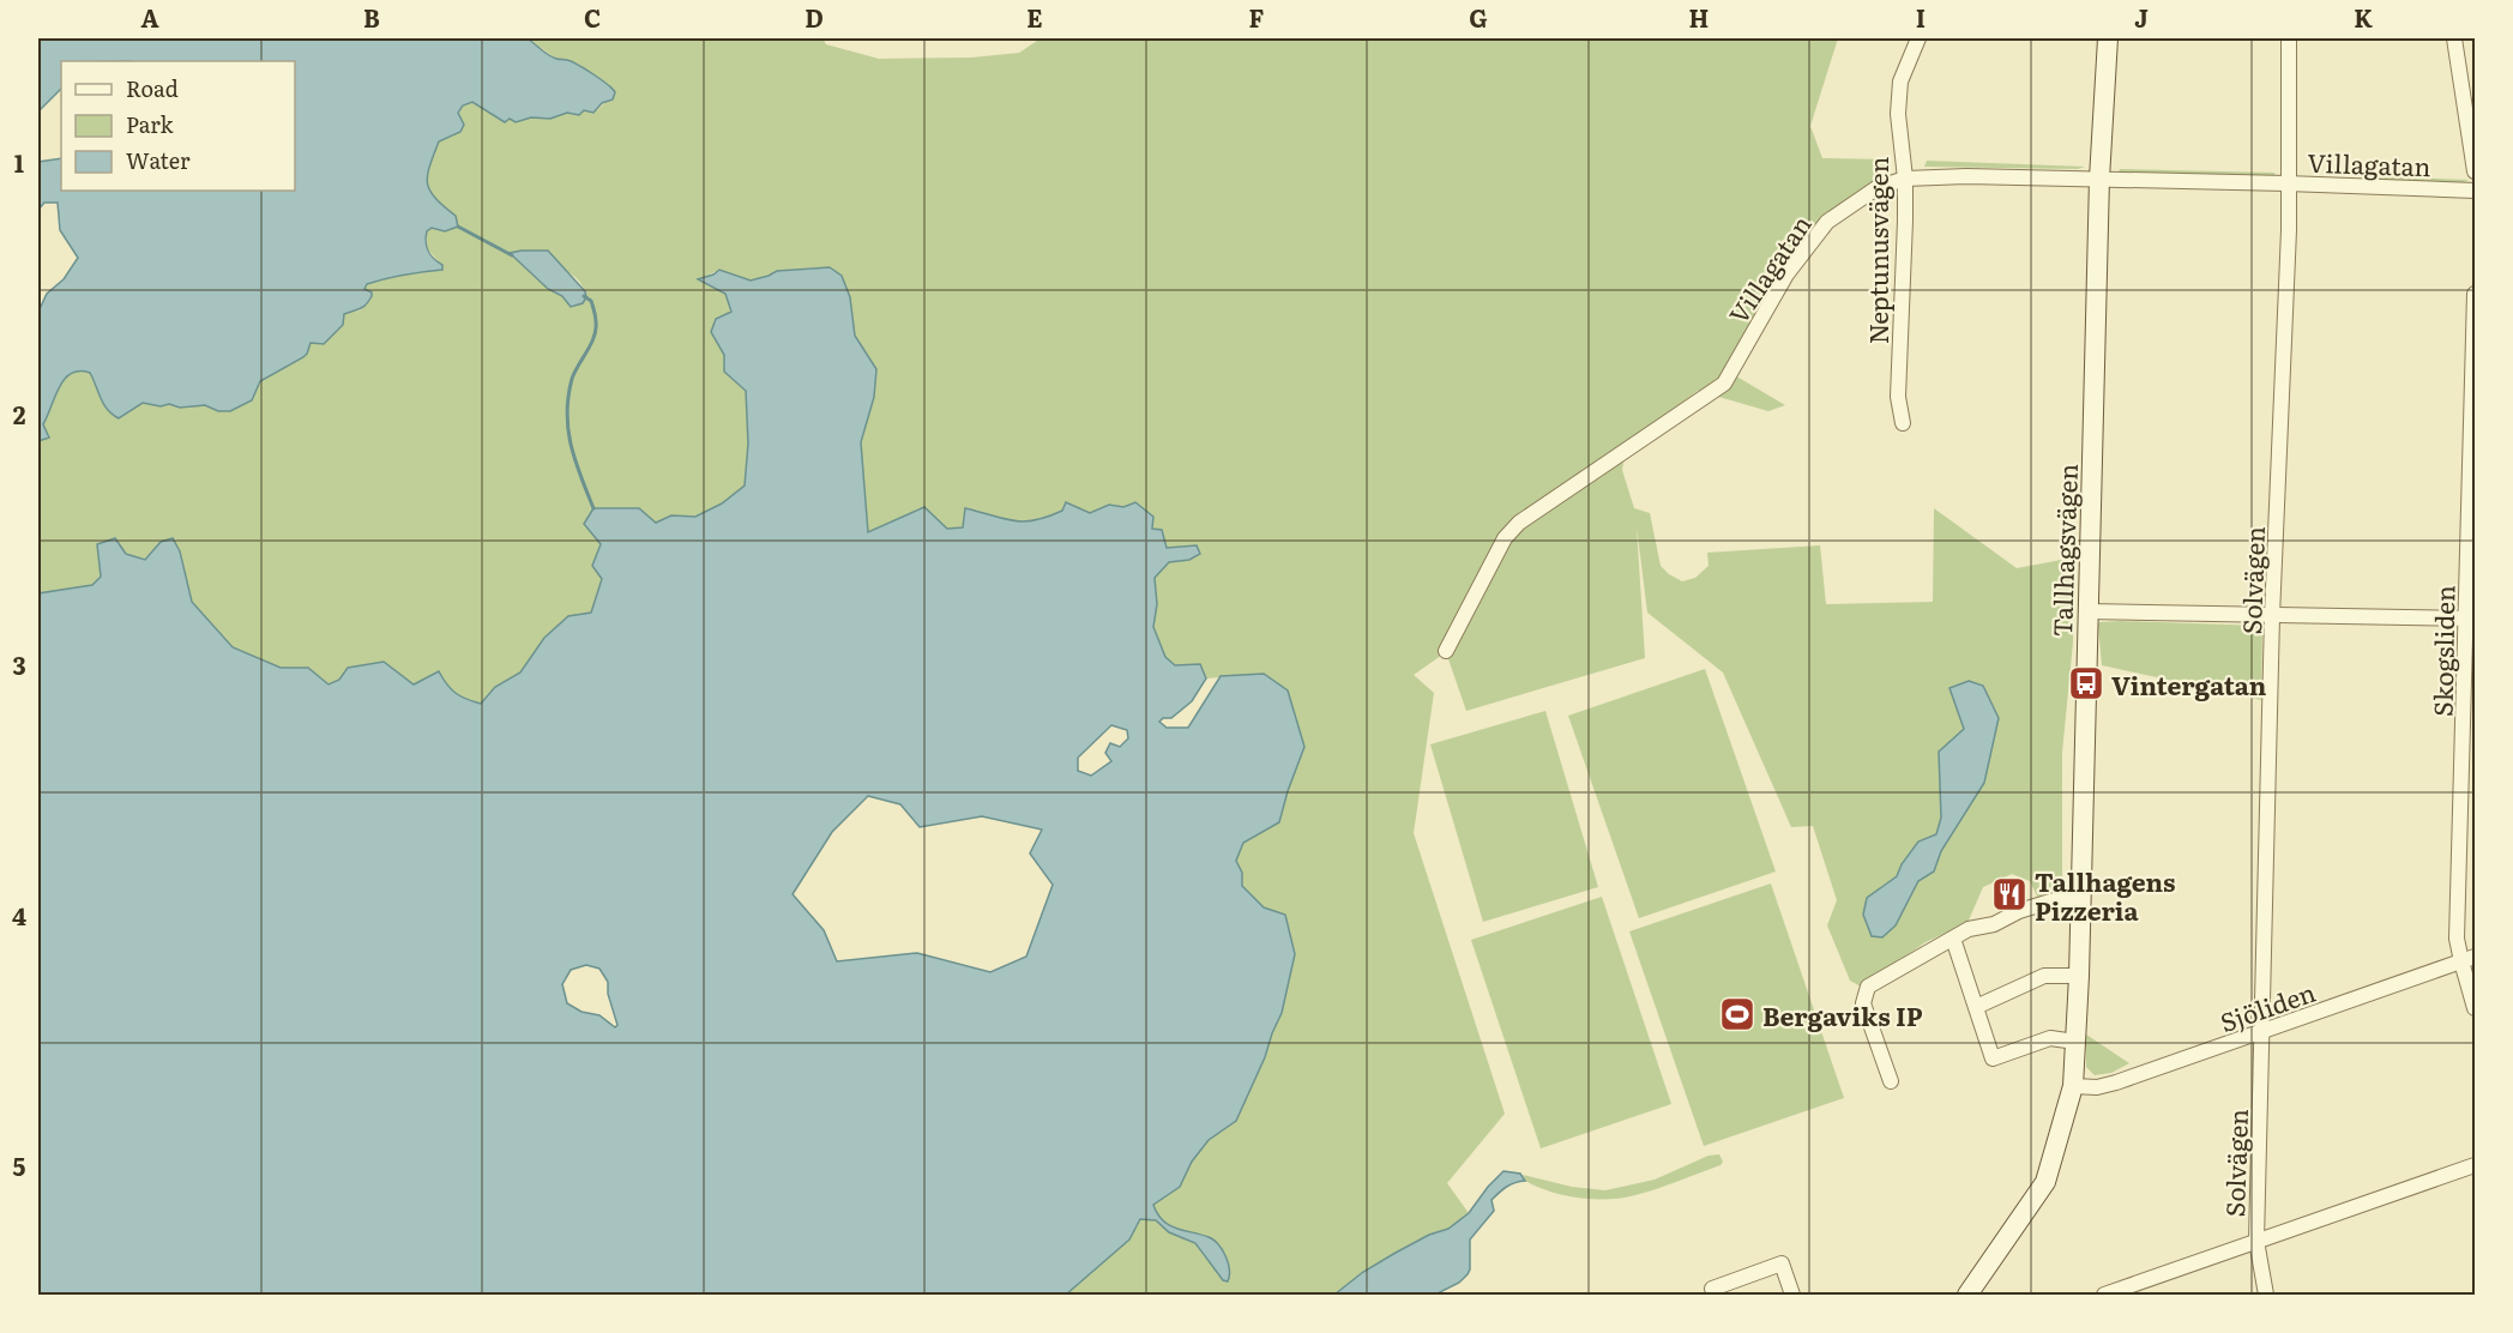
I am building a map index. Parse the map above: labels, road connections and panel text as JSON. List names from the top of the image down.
{
  "streets": {
    "main road": ["Tallhagsvägen"],
    "street": [
      "Villagatan",
      "Neptunusvägen",
      "Solvägen",
      "Skogsliden",
      "Sjöliden"
    ]
  },
  "crossings": [
    ["Villagatan", "Neptunusvägen"],
    ["Villagatan", "Tallhagsvägen"],
    ["Villagatan", "Solvägen"],
    ["Tallhagsvägen", "Sjöliden"],
    ["Solvägen", "Sjöliden"],
    ["Skogsliden", "Sjöliden"]
  ],
  "places": {
    "bus stop": ["Vintergatan"],
    "restaurant": ["Tallhagens Pizzeria"],
    "sports": ["Bergaviks IP"]
  },
  "legend": ["Road", "Park", "Water"],
  "grid": {
    "columns": [
      "A",
      "B",
      "C",
      "D",
      "E",
      "F",
      "G",
      "H",
      "I",
      "J",
      "K"
    ],
    "rows": [
      "1",
      "2",
      "3",
      "4",
      "5"
    ]
  }
}
